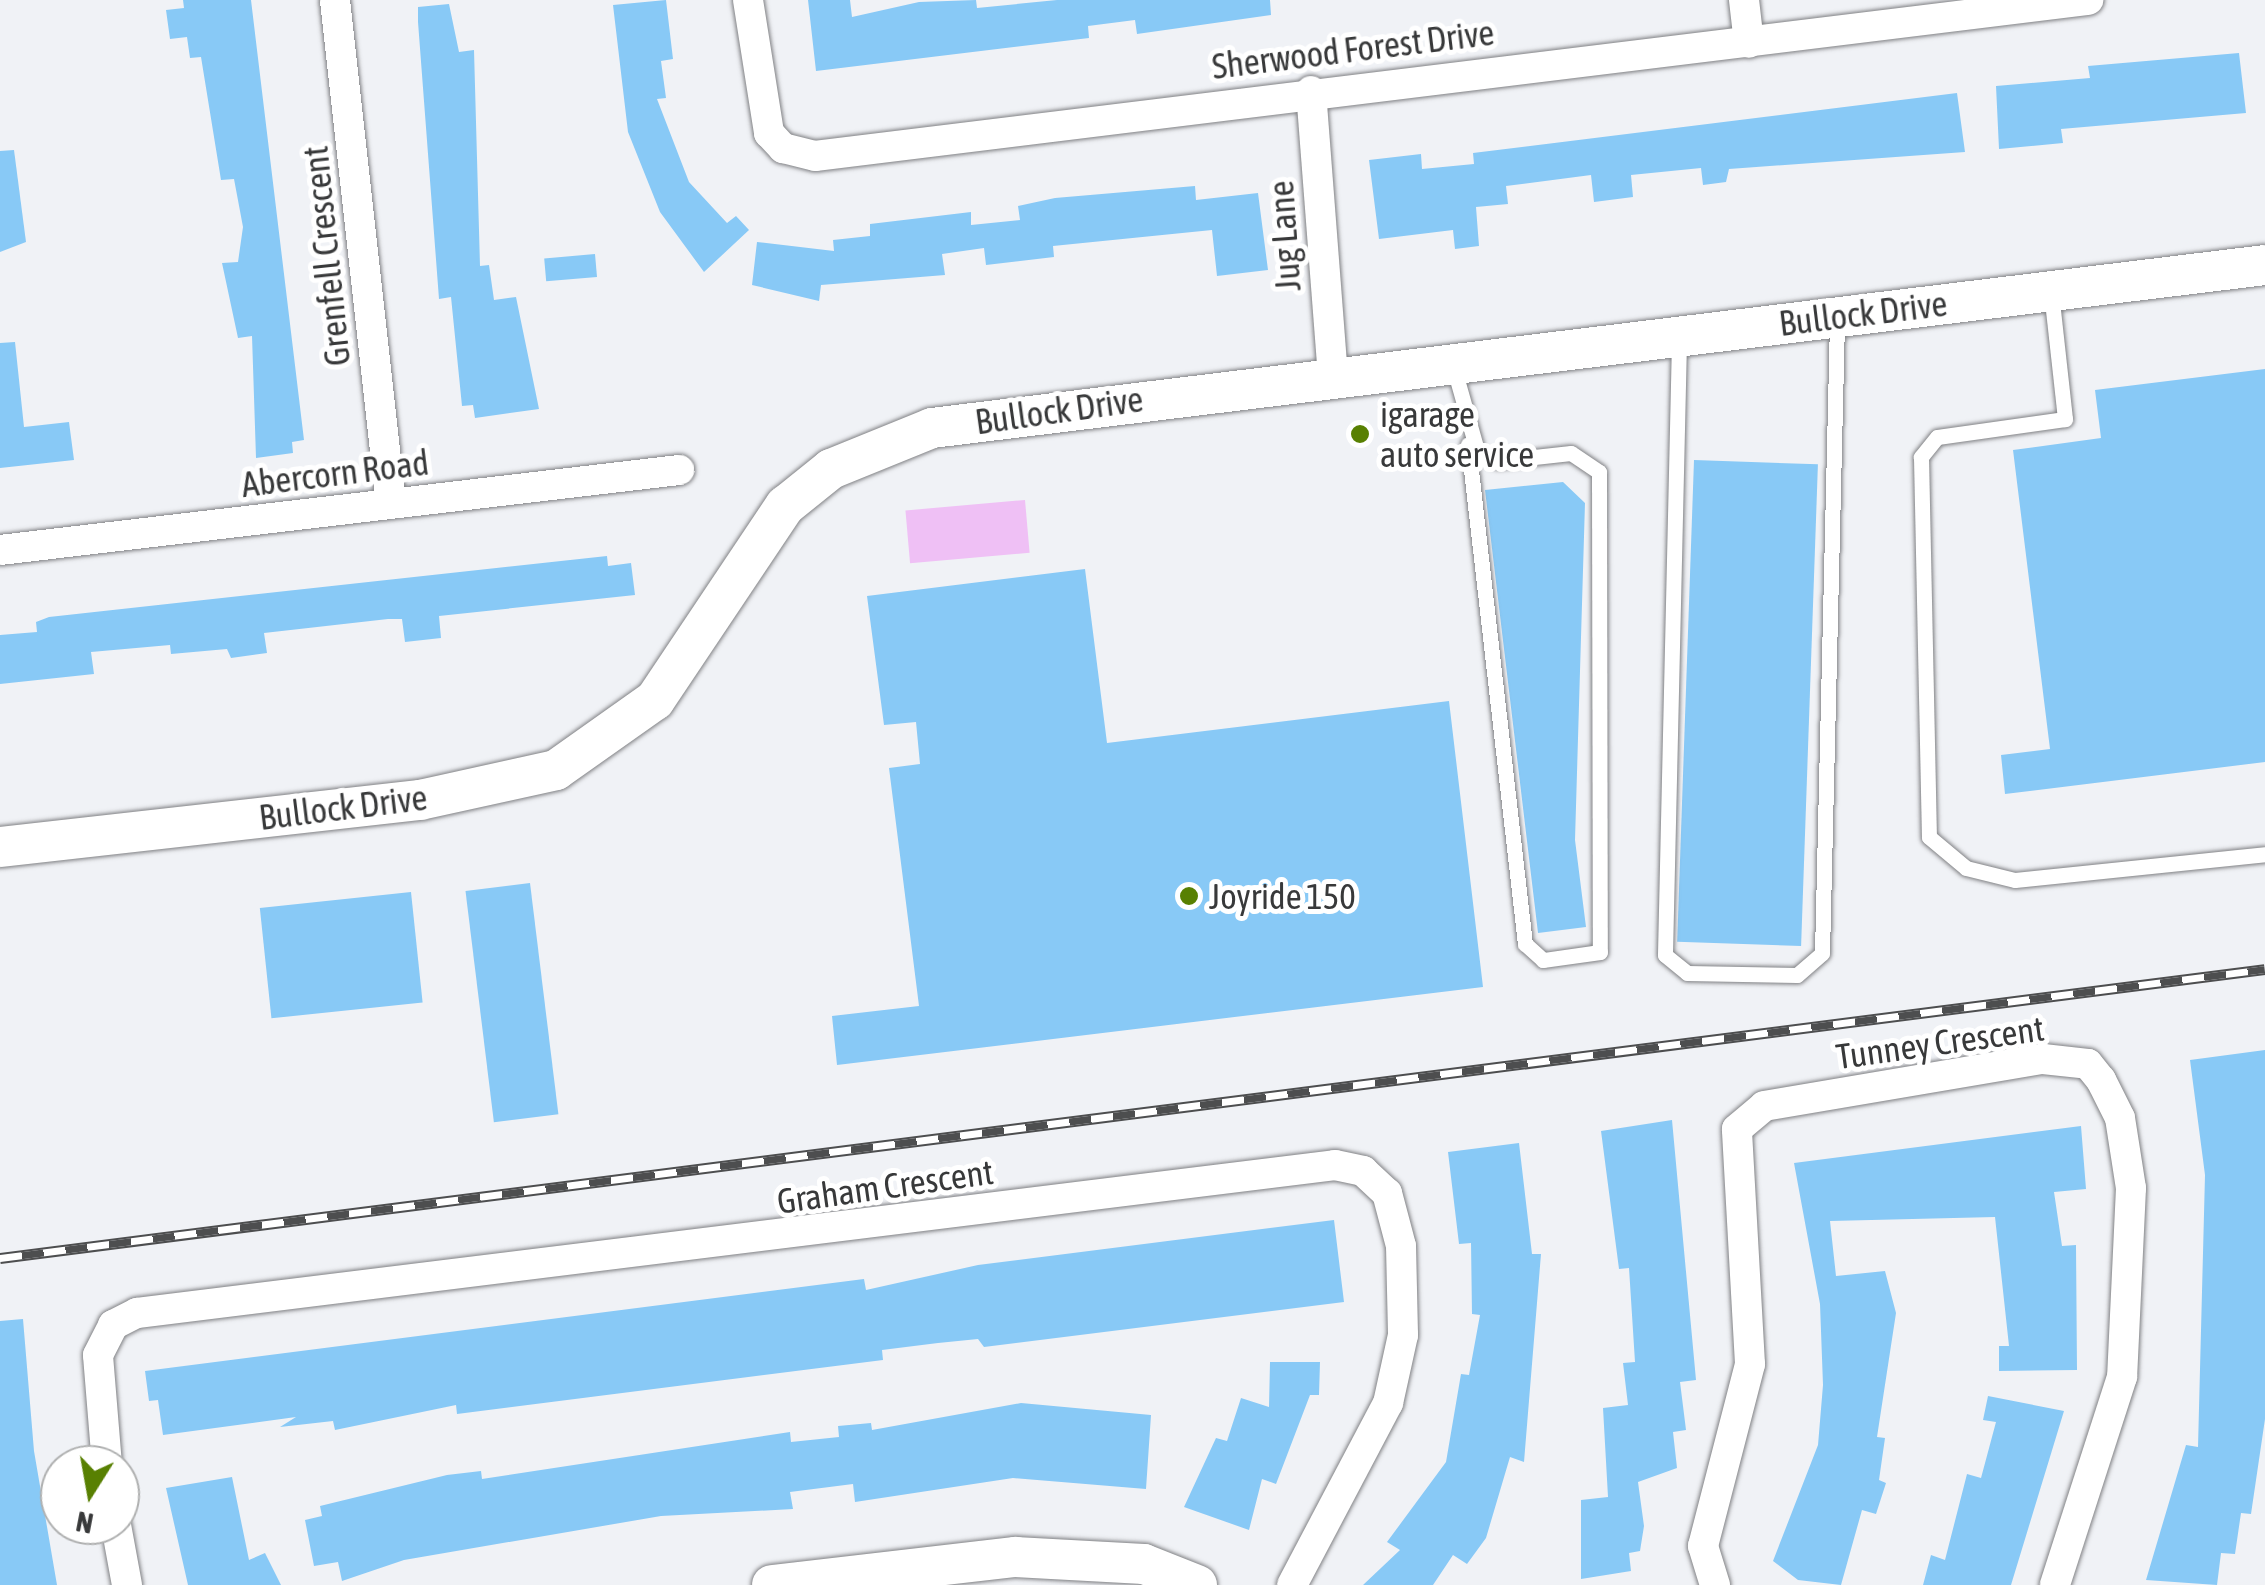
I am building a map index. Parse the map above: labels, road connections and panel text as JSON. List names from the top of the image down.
{
  "streets": {
    "street": [
      "Sherwood Forest Drive",
      "Jug Lane",
      "Grenfell Crescent",
      "Bullock Drive",
      "Abercorn Road",
      "Tunney Crescent",
      "Graham Crescent"
    ]
  },
  "crossings": [
    ["Sherwood Forest Drive", "Jug Lane"],
    ["Jug Lane", "Bullock Drive"],
    ["Grenfell Crescent", "Abercorn Road"]
  ],
  "places": ["igarage auto service", "Joyride 150"],
  "north": "bottom"
}
